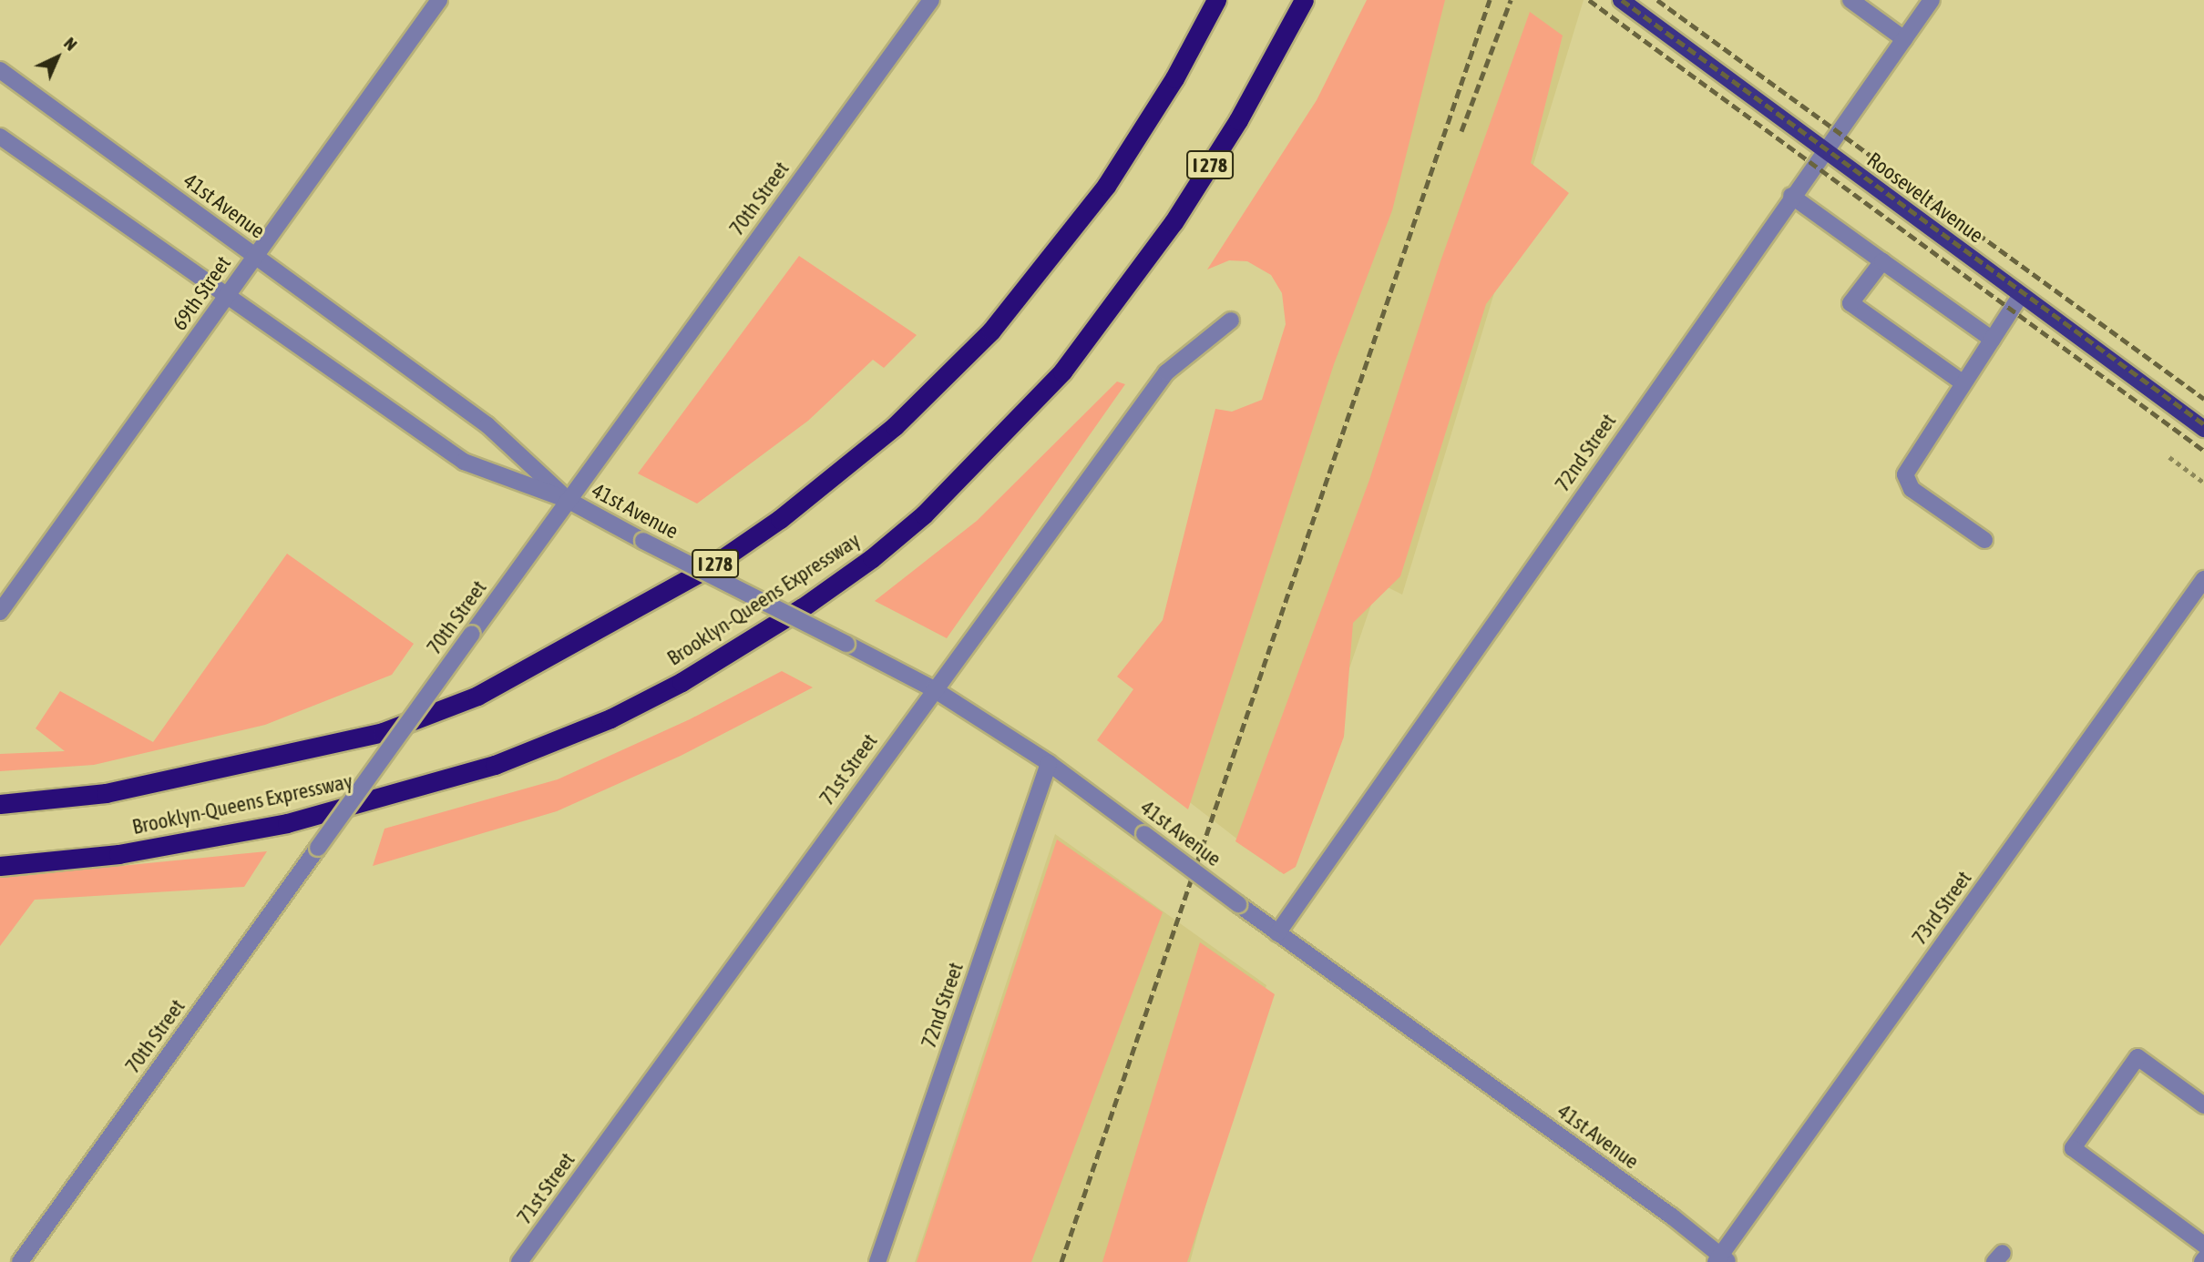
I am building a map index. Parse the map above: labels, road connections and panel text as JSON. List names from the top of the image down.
{
  "streets": {
    "highway": ["I 278", "Brooklyn-Queens Expressway"],
    "main road": ["Roosevelt Avenue"],
    "street": [
      "70th Street",
      "41st Avenue",
      "69th Street",
      "72nd Street",
      "71st Street",
      "73rd Street"
    ]
  },
  "crossings": [
    ["Roosevelt Avenue", "72nd Street"],
    ["70th Street", "41st Avenue"],
    ["41st Avenue", "69th Street"],
    ["41st Avenue", "72nd Street"],
    ["41st Avenue", "71st Street"],
    ["41st Avenue", "73rd Street"]
  ],
  "north": "top right"
}
